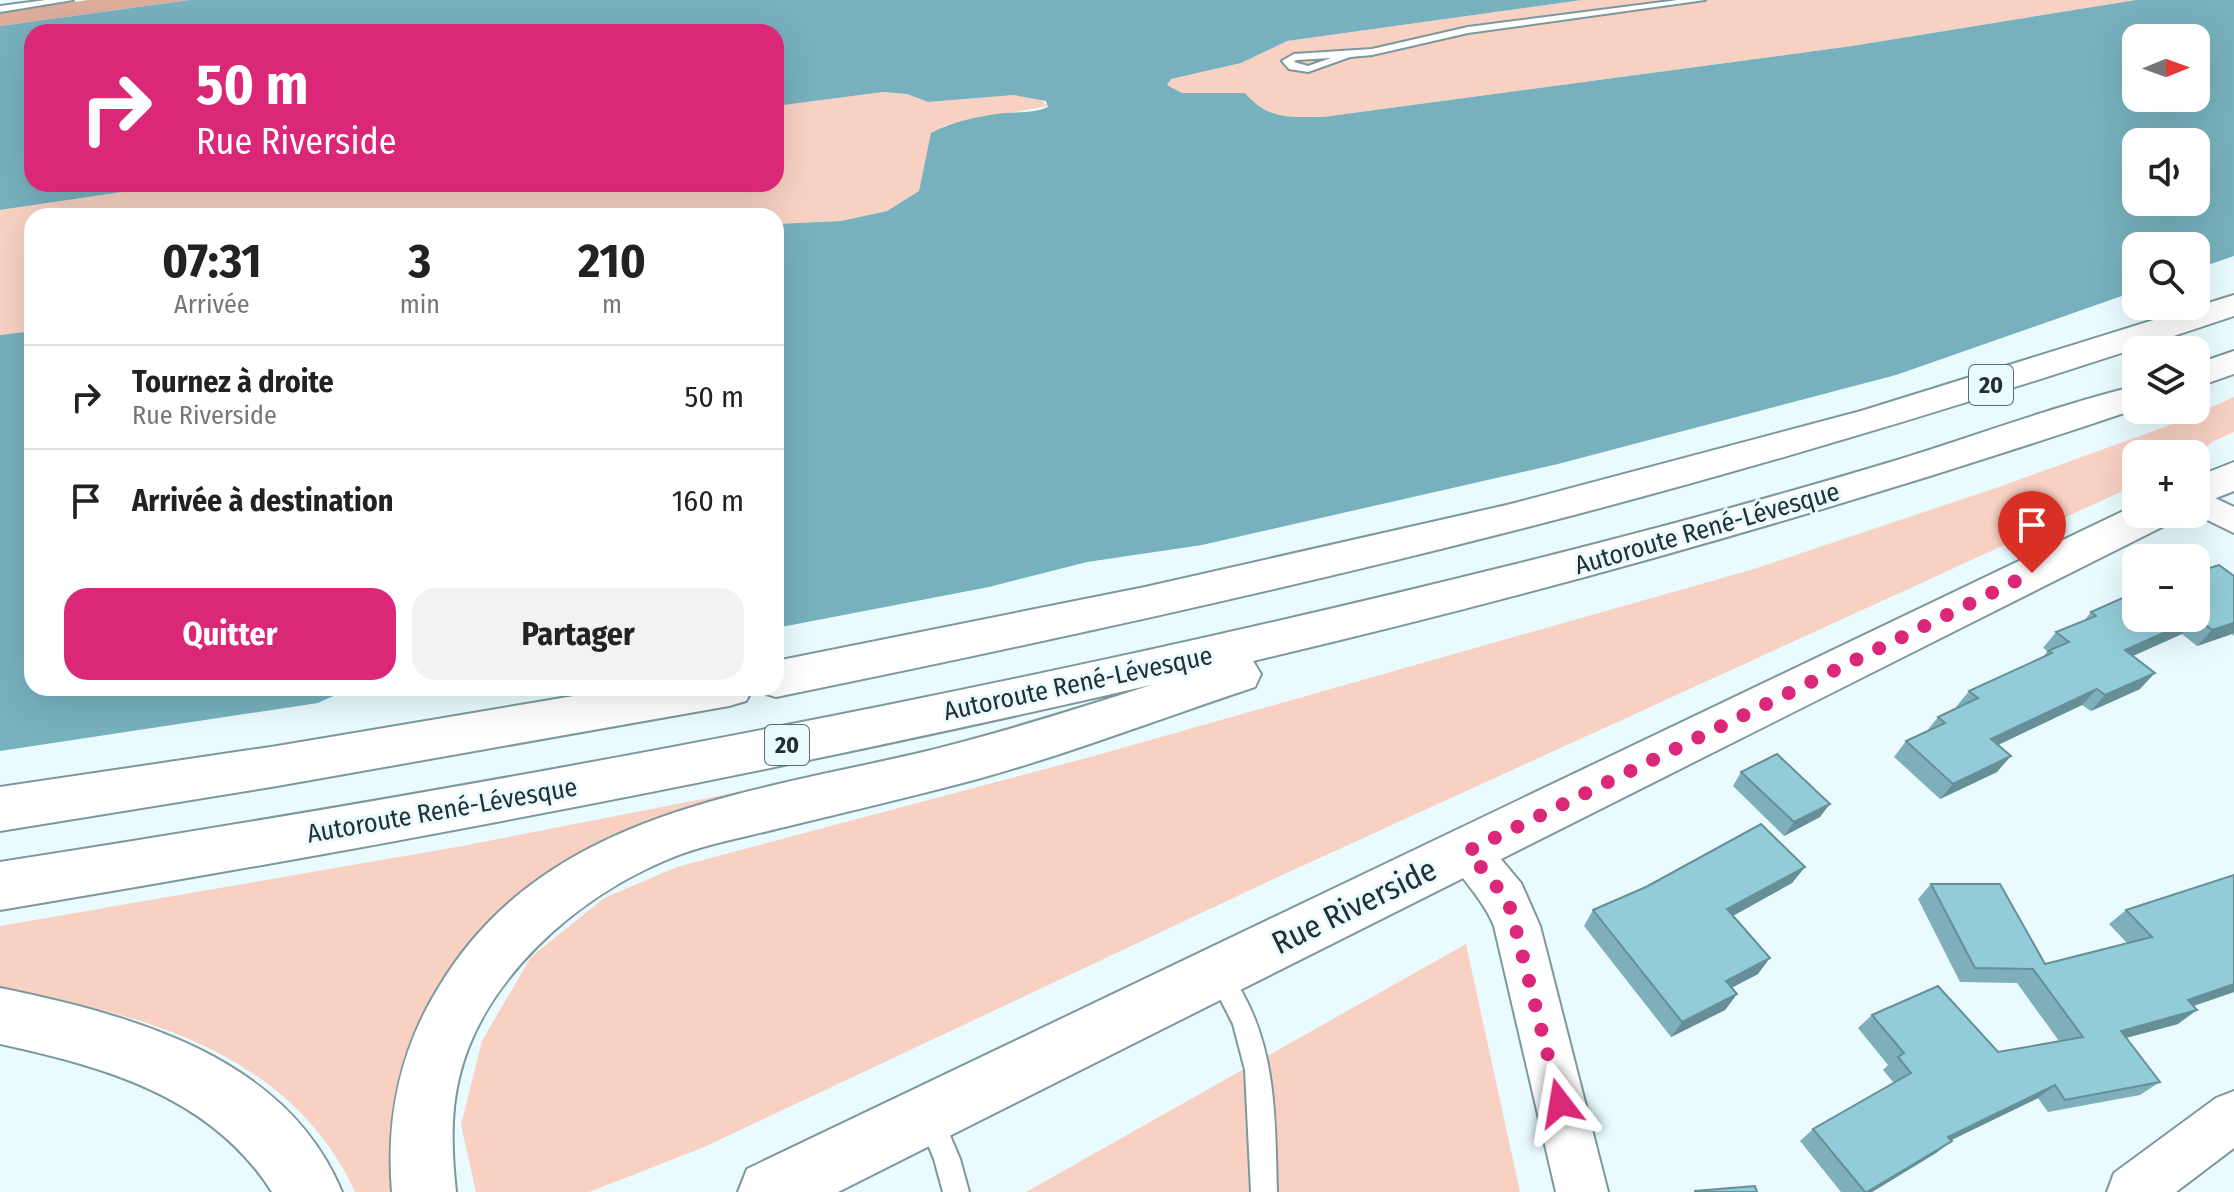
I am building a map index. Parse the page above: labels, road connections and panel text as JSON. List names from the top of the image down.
{
  "streets": {
    "main road": ["20", "Autoroute René-Lévesque", "Rue Riverside"]
  },
  "north": "right",
  "page": {
    "map_buttons": ["+", "−"],
    "turn": ["50 m", "Rue Riverside"],
    "eta": [
      "07:31",
      "Arrivée",
      "3",
      "min",
      "210",
      "m"
    ],
    "list": [
      {
        "name": "Tournez à droite",
        "note": "Rue Riverside",
        "value": "50 m"
      },
      {
        "name": "Arrivée à destination",
        "value": "160 m"
      }
    ],
    "buttons": ["Quitter", "Partager"]
  }
}
